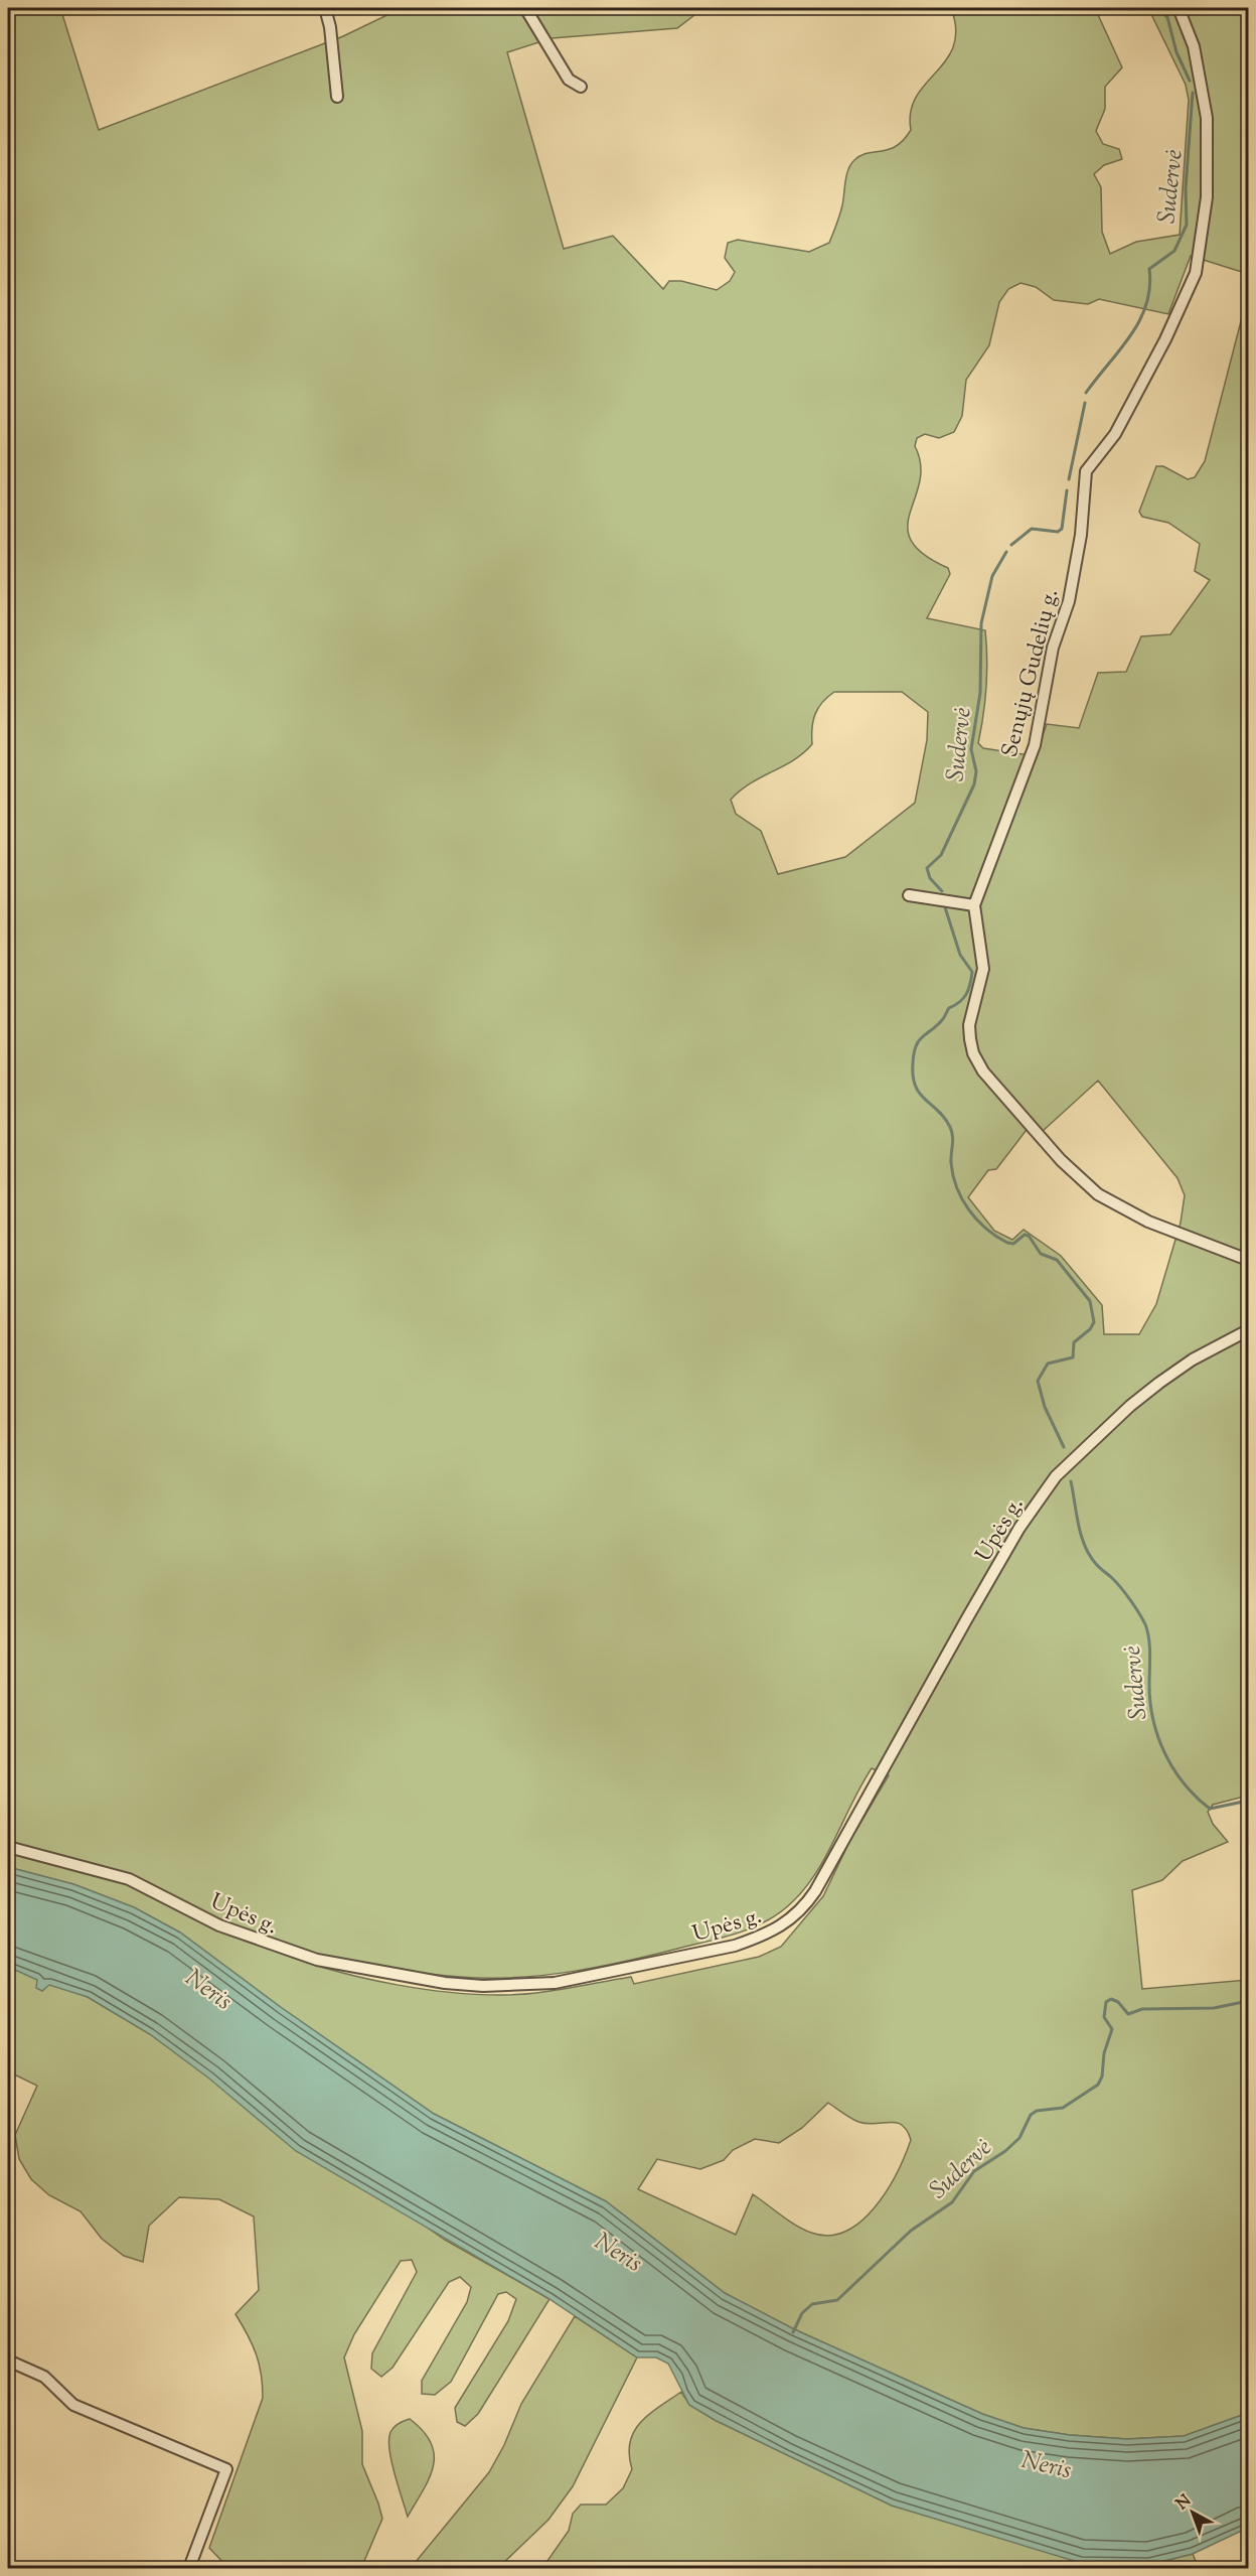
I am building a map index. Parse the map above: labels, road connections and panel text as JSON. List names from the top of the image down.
{
  "streets": {
    "street": ["Senųjų Gudelių g.", "Upės g."]
  },
  "water": ["Sudervė", "Neris"],
  "north": "top left"
}
